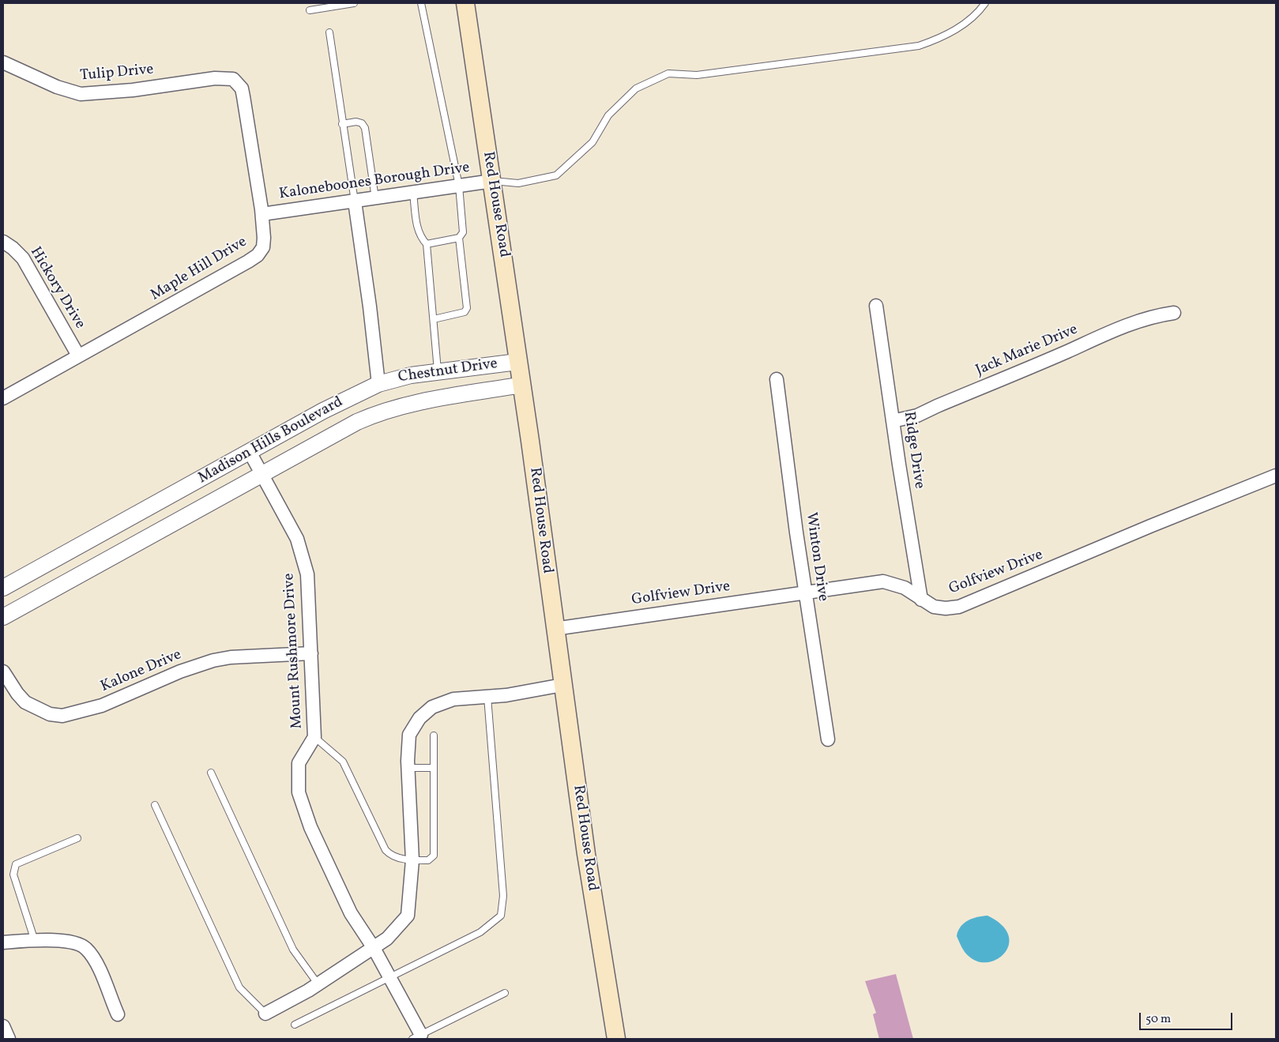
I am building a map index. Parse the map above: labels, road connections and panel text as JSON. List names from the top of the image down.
{
  "streets": {
    "main road": ["Red House Road"],
    "street": [
      "Tulip Drive",
      "Kaloneboones Borough Drive",
      "Maple Hill Drive",
      "Hickory Drive",
      "Jack Marie Drive",
      "Chestnut Drive",
      "Madison Hills Boulevard",
      "Ridge Drive",
      "Winton Drive",
      "Golfview Drive",
      "Mount Rushmore Drive",
      "Kalone Drive"
    ]
  },
  "crossings": [
    ["Tulip Drive", "Maple Hill Drive"],
    ["Kaloneboones Borough Drive", "Red House Road"],
    ["Kaloneboones Borough Drive", "Maple Hill Drive"],
    ["Red House Road", "Chestnut Drive"],
    ["Red House Road", "Madison Hills Boulevard"],
    ["Red House Road", "Golfview Drive"],
    ["Maple Hill Drive", "Hickory Drive"],
    ["Jack Marie Drive", "Ridge Drive"],
    ["Chestnut Drive", "Madison Hills Boulevard"],
    ["Madison Hills Boulevard", "Mount Rushmore Drive"],
    ["Ridge Drive", "Golfview Drive"],
    ["Winton Drive", "Golfview Drive"],
    ["Mount Rushmore Drive", "Kalone Drive"]
  ],
  "scale_bar": "50 m"
}
